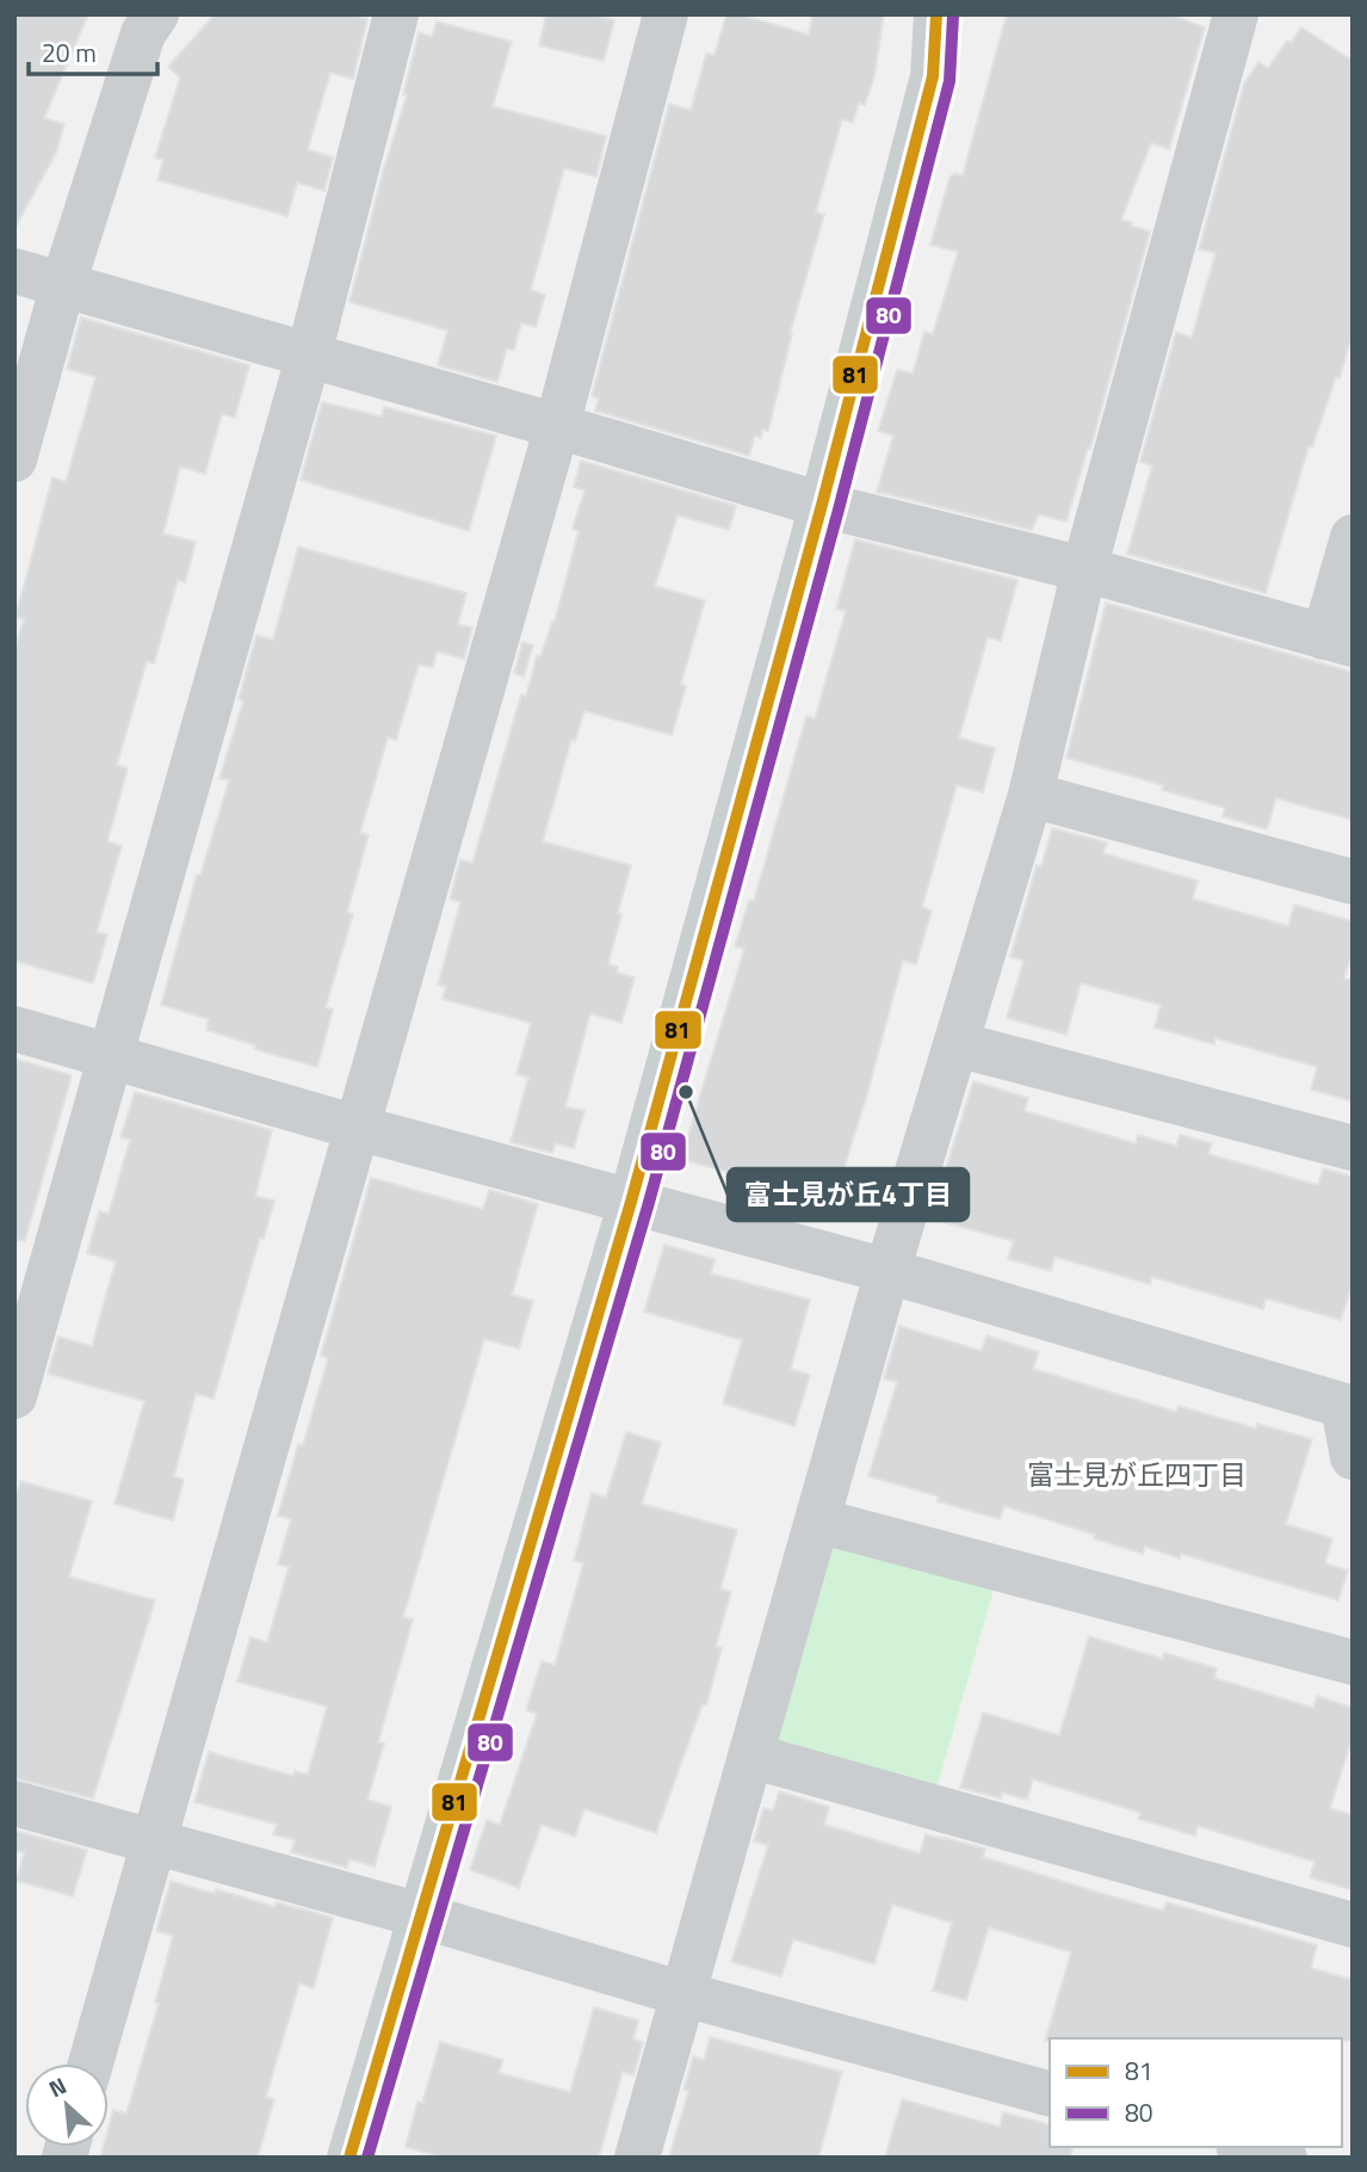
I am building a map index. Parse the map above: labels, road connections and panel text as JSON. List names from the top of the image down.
{
  "districts": ["富士見が丘四丁目"],
  "places": ["富士見が丘4丁目"],
  "lines": ["transit line 81", "transit line 80"],
  "legend": ["81", "80"],
  "scale_bar": "20 m",
  "north": "top left"
}
